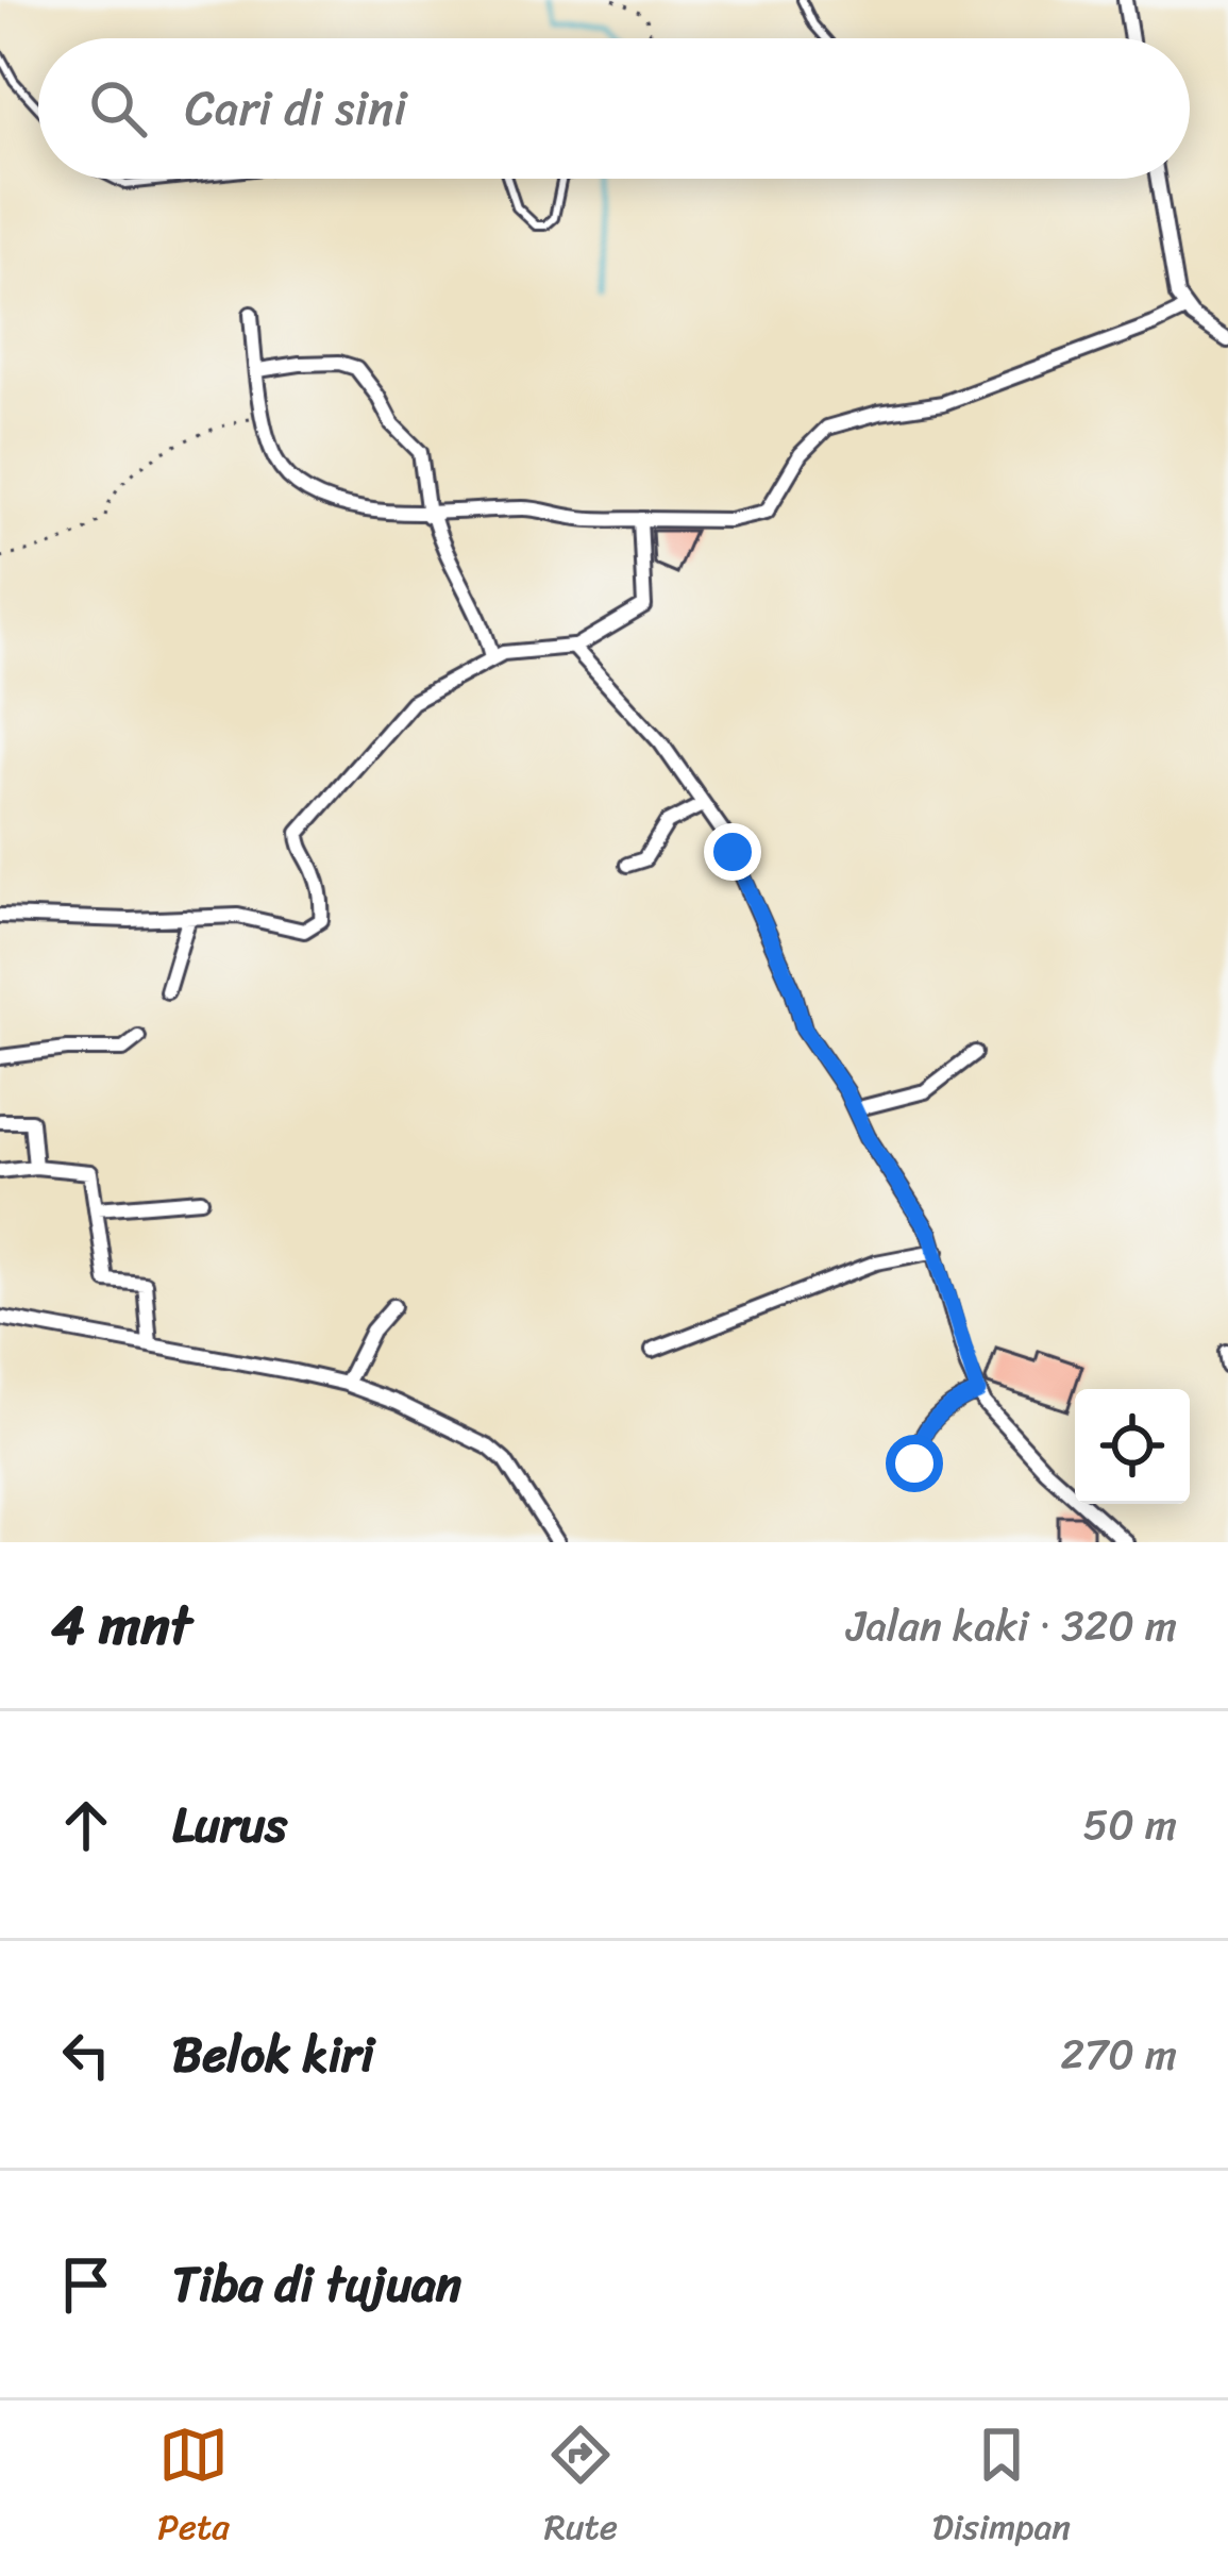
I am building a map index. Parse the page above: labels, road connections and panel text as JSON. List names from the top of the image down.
{
  "page": {
    "search": "Cari di sini",
    "heading": ["4 mnt", "Jalan kaki · 320 m"],
    "list": [
      ["Lurus", "50 m"],
      ["Belok kiri", "270 m"],
      "Tiba di tujuan"
    ],
    "nav": ["Peta", "Rute", "Disimpan"]
  }
}
